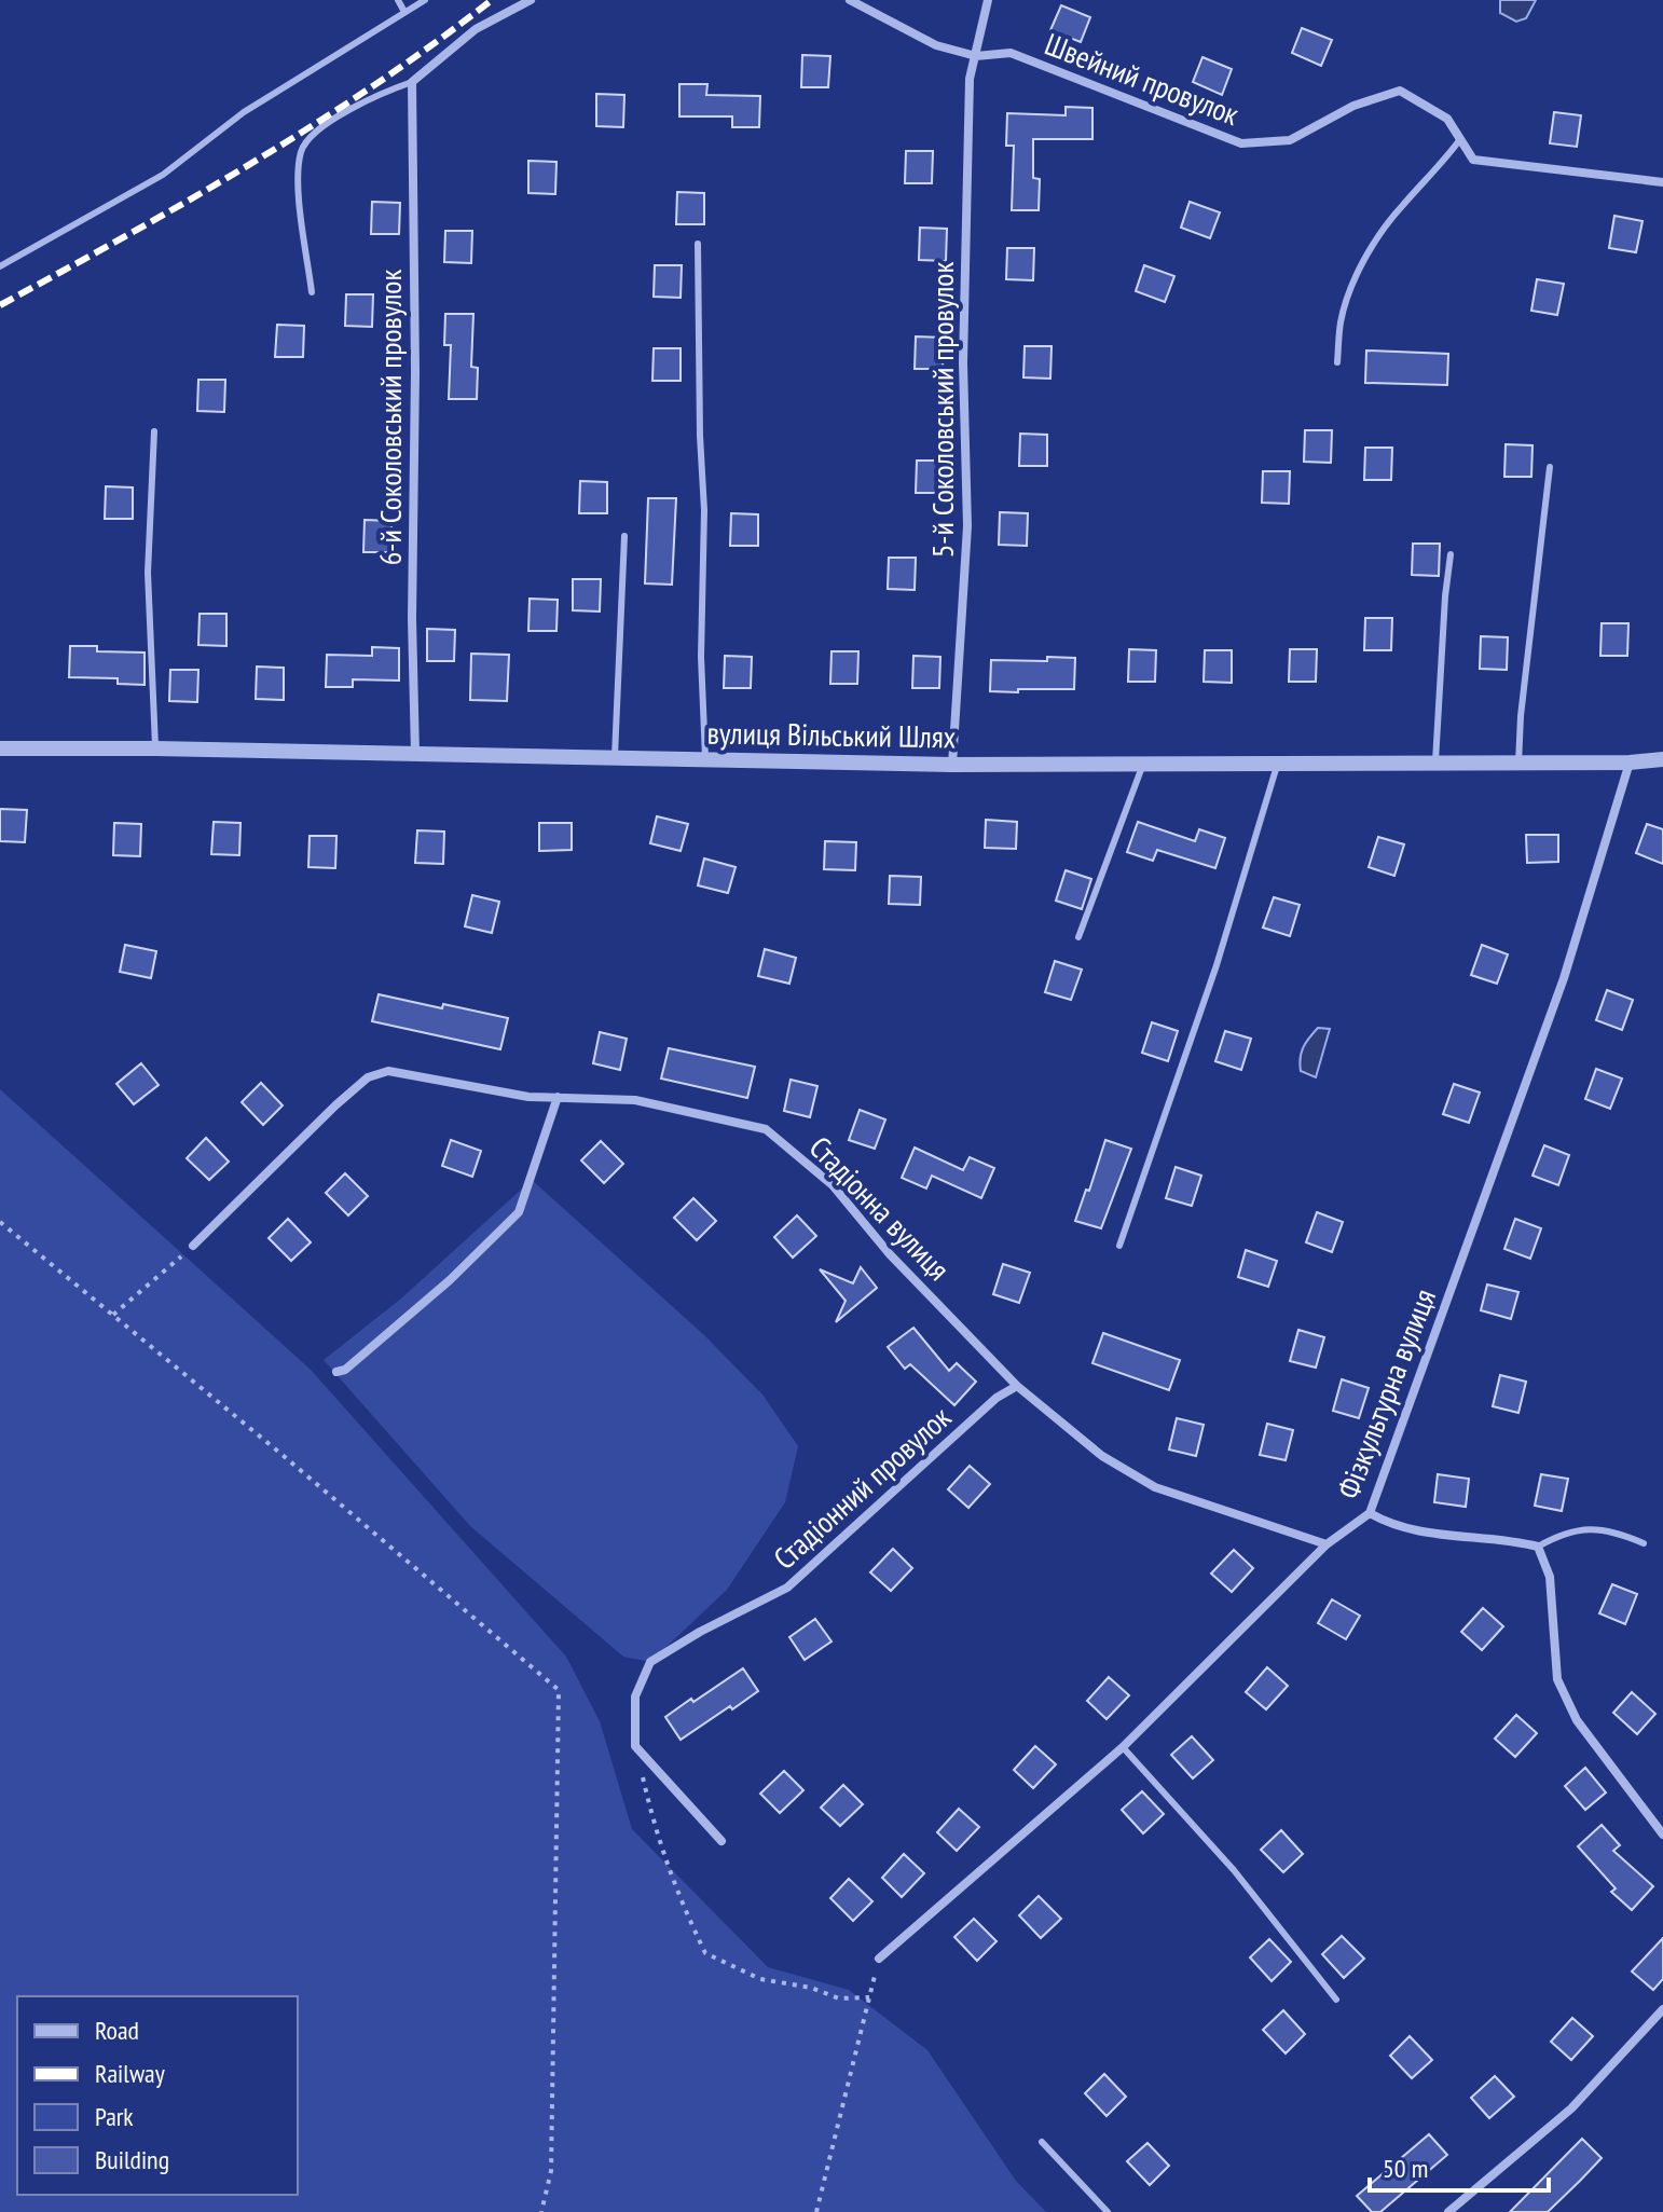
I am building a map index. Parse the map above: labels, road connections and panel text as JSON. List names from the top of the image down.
{
  "streets": {
    "street": [
      "Швейний провулок",
      "5-й Соколовський провулок",
      "6-й Соколовський провулок",
      "вулиця Вільський Шлях",
      "Стадіонна вулиця",
      "Фізкультурна вулиця",
      "Стадіонний провулок"
    ]
  },
  "crossings": [
    ["Швейний провулок", "5-й Соколовський провулок"],
    ["5-й Соколовський провулок", "вулиця Вільський Шлях"],
    ["6-й Соколовський провулок", "вулиця Вільський Шлях"],
    ["вулиця Вільський Шлях", "Фізкультурна вулиця"],
    ["Стадіонна вулиця", "Фізкультурна вулиця"],
    ["Стадіонна вулиця", "Стадіонний провулок"]
  ],
  "legend": [
    "Road",
    "Railway",
    "Park",
    "Building"
  ],
  "scale_bar": "50 m"
}
